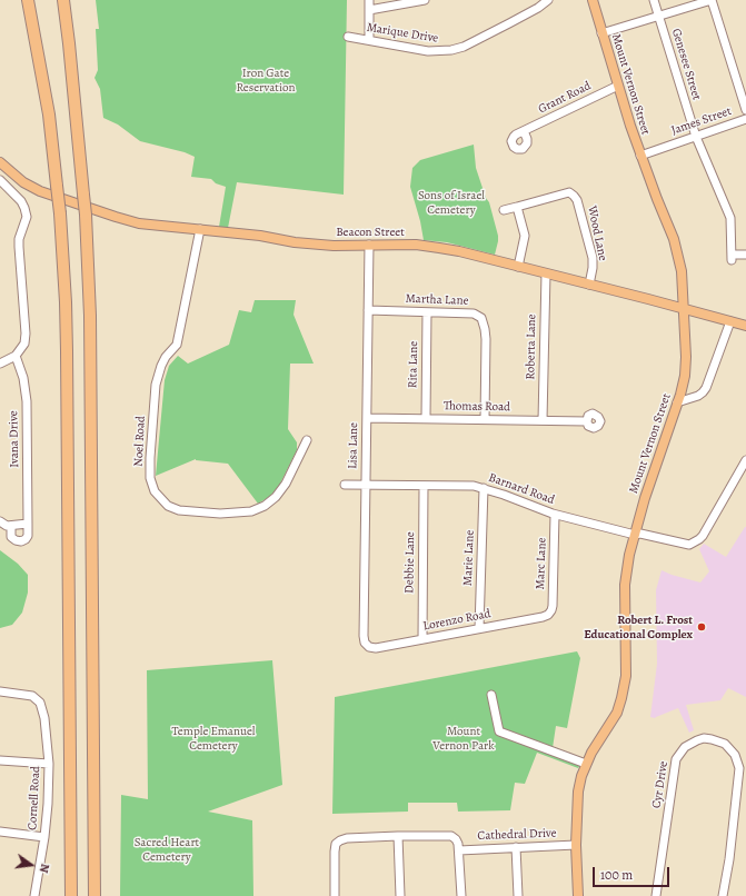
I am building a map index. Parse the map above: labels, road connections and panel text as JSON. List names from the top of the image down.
{
  "streets": {
    "main road": ["Mount Vernon Street", "Beacon Street"],
    "street": [
      "Marique Drive",
      "Genesee Street",
      "Grant Road",
      "James Street",
      "Wood Lane",
      "Martha Lane",
      "Roberta Lane",
      "Rita Lane",
      "Thomas Road",
      "Ivana Drive",
      "Noel Road",
      "Lisa Lane",
      "Barnard Road",
      "Marie Lane",
      "Debbie Lane",
      "Marc Lane",
      "Lorenzo Road",
      "Cyr Drive",
      "Cornell Road",
      "Cathedral Drive"
    ]
  },
  "crossings": [
    ["Genesee Street", "James Street"],
    ["Mount Vernon Street", "Grant Road"],
    ["Mount Vernon Street", "James Street"],
    ["Mount Vernon Street", "Beacon Street"],
    ["Mount Vernon Street", "Barnard Road"],
    ["Mount Vernon Street", "Cathedral Drive"],
    ["Beacon Street", "Wood Lane"],
    ["Beacon Street", "Roberta Lane"],
    ["Beacon Street", "Noel Road"],
    ["Beacon Street", "Lisa Lane"],
    ["Martha Lane", "Rita Lane"],
    ["Martha Lane", "Thomas Road"],
    ["Martha Lane", "Lisa Lane"],
    ["Roberta Lane", "Thomas Road"],
    ["Rita Lane", "Thomas Road"],
    ["Thomas Road", "Lisa Lane"],
    ["Lisa Lane", "Barnard Road"],
    ["Lisa Lane", "Lorenzo Road"],
    ["Barnard Road", "Marie Lane"],
    ["Barnard Road", "Debbie Lane"],
    ["Barnard Road", "Marc Lane"],
    ["Marie Lane", "Lorenzo Road"],
    ["Debbie Lane", "Lorenzo Road"],
    ["Marc Lane", "Lorenzo Road"]
  ],
  "parks": [
    "Iron Gate Reservation",
    "Sons of Israel Cemetery",
    "Temple Emanuel Cemetery",
    "Mount Vernon Park",
    "Sacred Heart Cemetery"
  ],
  "places": ["Robert L. Frost Educational Complex"],
  "scale_bar": "100 m",
  "north": "right"
}
